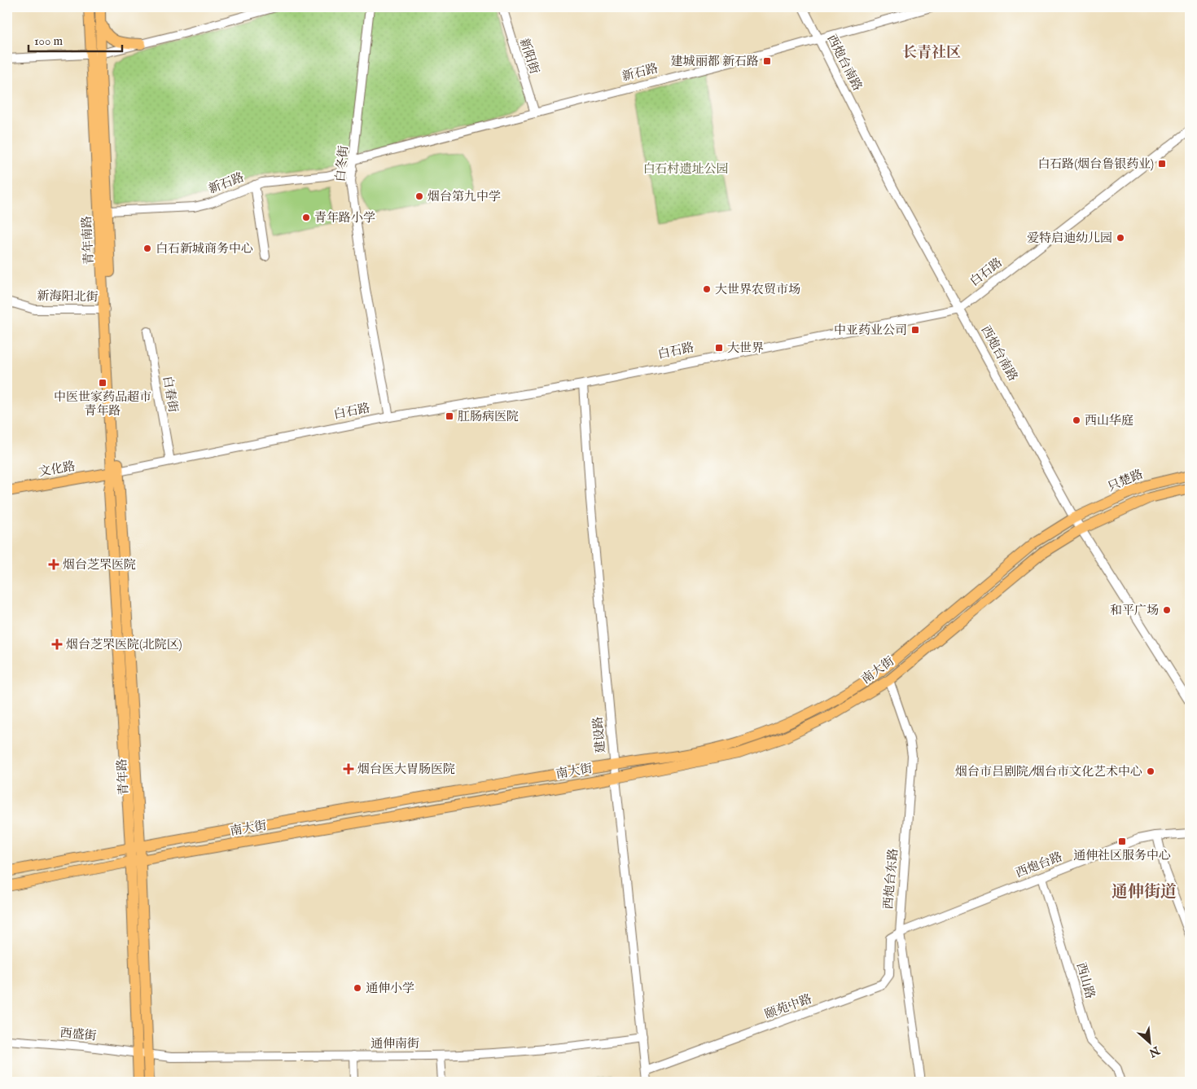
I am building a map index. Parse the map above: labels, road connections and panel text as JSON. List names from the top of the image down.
{
  "streets": {
    "main road": [
      "青年南路",
      "文化路",
      "只楚路",
      "南大街",
      "青年路"
    ],
    "street": [
      "新阳街",
      "西炮台南路",
      "新石路",
      "白冬街",
      "白石路",
      "新海阳北街",
      "白春街",
      "建设路",
      "西炮台路",
      "西炮台东路",
      "西山路",
      "颐苑中路",
      "西盛街",
      "通伸南街"
    ]
  },
  "crossings": [
    ["新阳街", "新石路"],
    ["西炮台南路", "新石路"],
    ["西炮台南路", "白石路"],
    ["西炮台南路", "只楚路"],
    ["西炮台南路", "南大街"],
    ["新石路", "白冬街"],
    ["新石路", "青年南路"],
    ["白冬街", "白石路"],
    ["青年南路", "白石路"],
    ["青年南路", "新海阳北街"],
    ["青年南路", "文化路"],
    ["青年南路", "青年路"],
    ["白石路", "白春街"],
    ["白石路", "文化路"],
    ["白石路", "建设路"],
    ["白石路", "青年路"],
    ["文化路", "青年路"],
    ["只楚路", "南大街"],
    ["南大街", "建设路"],
    ["南大街", "青年路"],
    ["南大街", "西炮台东路"],
    ["建设路", "颐苑中路"],
    ["建设路", "通伸南街"],
    ["青年路", "西盛街"],
    ["青年路", "通伸南街"],
    ["西炮台路", "西炮台东路"],
    ["西炮台路", "西山路"],
    ["西炮台路", "颐苑中路"],
    ["西炮台东路", "颐苑中路"],
    ["西盛街", "通伸南街"]
  ],
  "districts": ["长青社区", "通伸街道"],
  "parks": ["白石村遗址公园"],
  "places": {
    "transit": [
      "建城丽都 新石路",
      "白石路(烟台鲁银药业)",
      "中亚药业公司",
      "大世界",
      "中医世家药品超市 青年路",
      "肛肠病医院",
      "通伸社区服务中心"
    ],
    "other": [
      "烟台第九中学",
      "青年路小学",
      "爱特启迪幼儿园",
      "白石新城商务中心",
      "大世界农贸市场",
      "西山华庭",
      "和平广场",
      "烟台市吕剧院/烟台市文化艺术中心",
      "通伸小学"
    ],
    "health": ["烟台芝罘医院", "烟台芝罘医院(北院区)", "烟台医大胃肠医院"]
  },
  "scale_bar": "100 m",
  "north": "bottom right"
}
